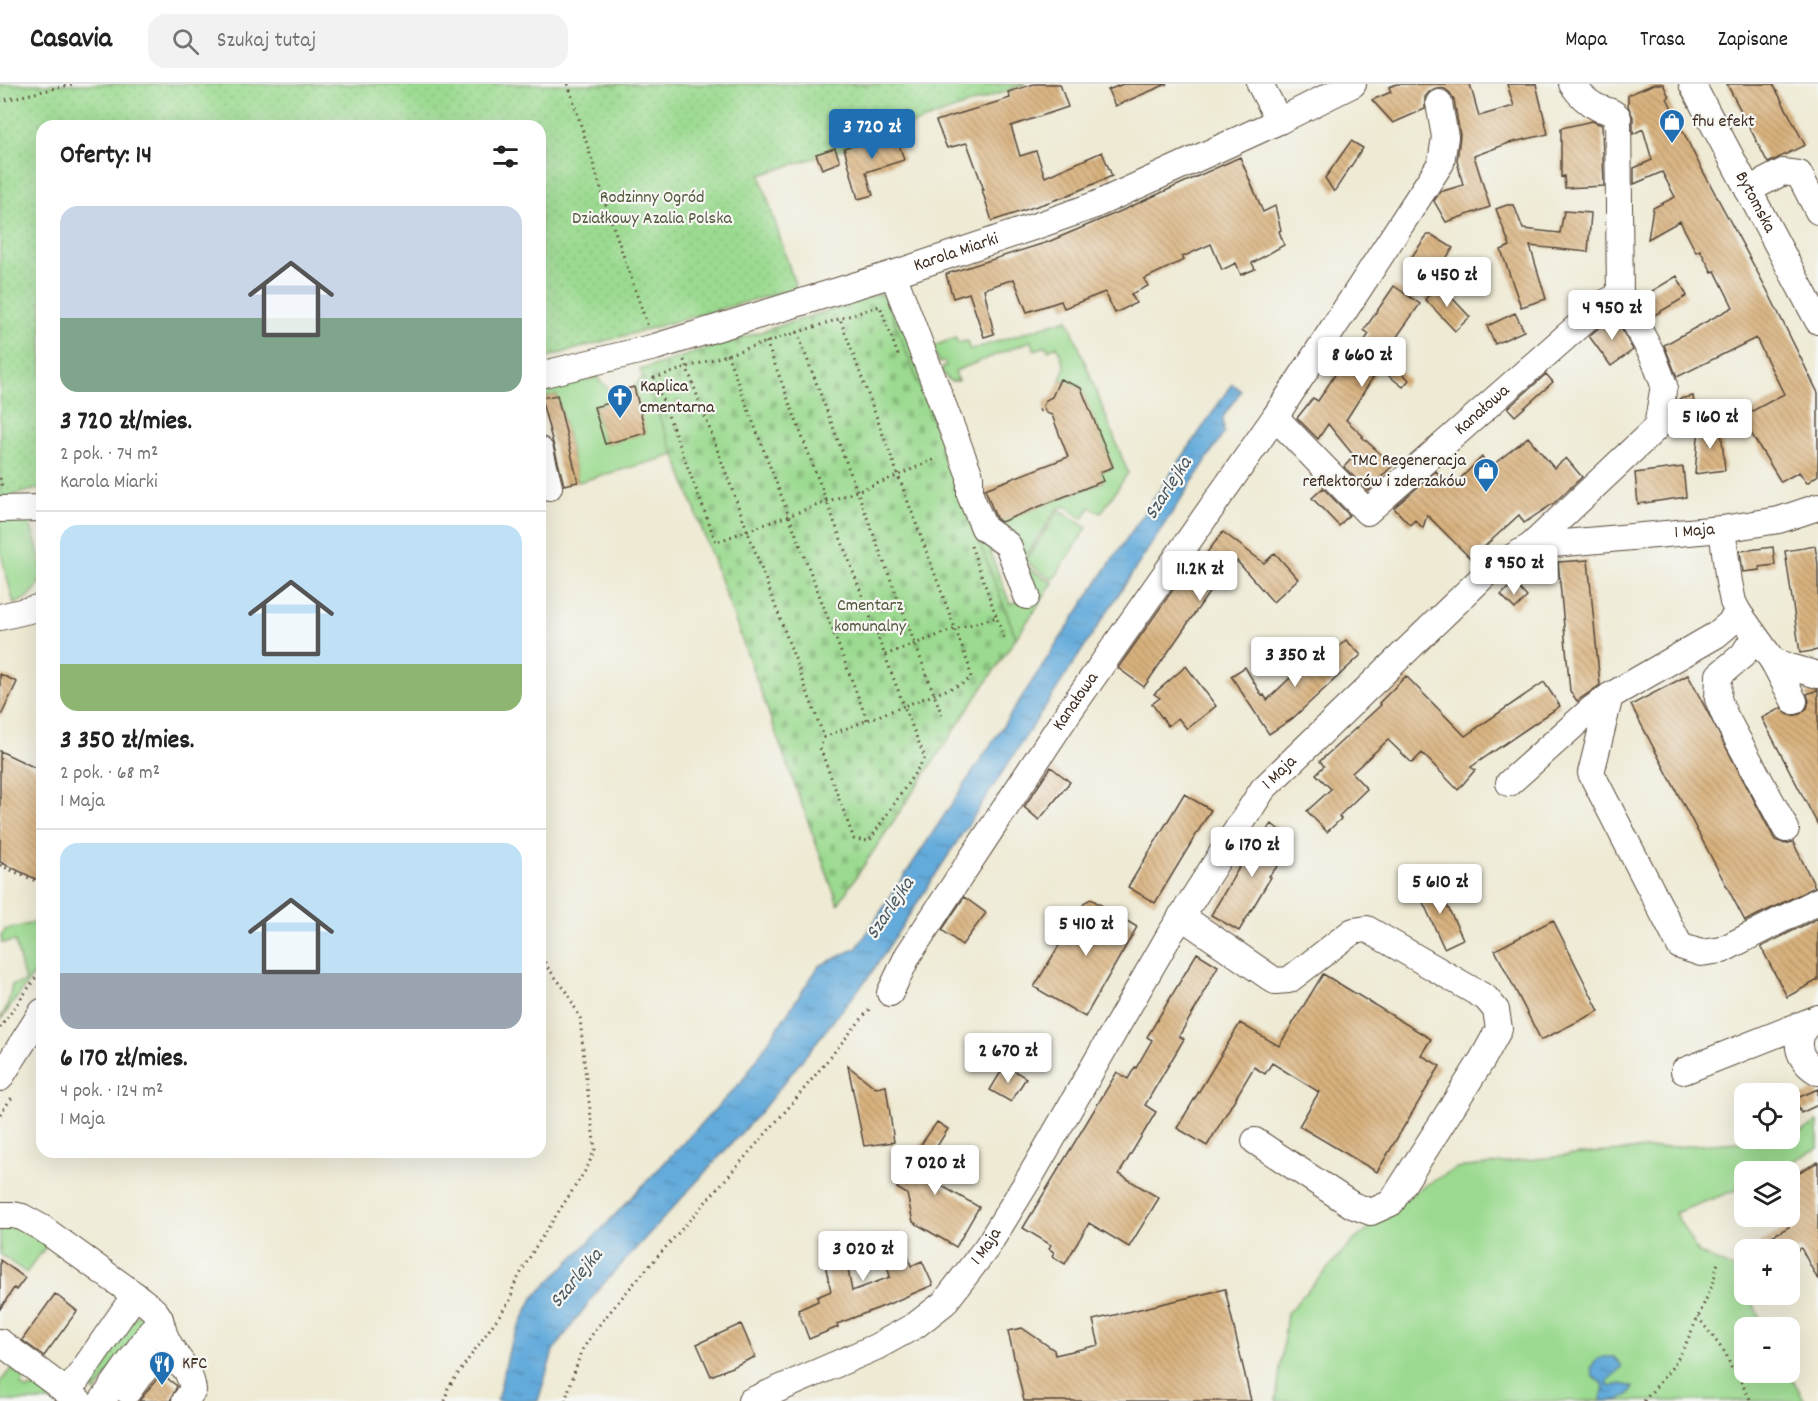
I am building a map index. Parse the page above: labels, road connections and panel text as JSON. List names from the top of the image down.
{
  "streets": {
    "street": [
      "Bytomska",
      "Karola Miarki",
      "Kanałowa",
      "1 Maja"
    ]
  },
  "water": ["Szarlejka"],
  "parks": ["Rodzinny Ogród Działkowy Azalia Polska", "Cmentarz komunalny"],
  "places": {
    "shop": ["fhu efekt", "TMC Regeneracja reflektorów i zderzaków"],
    "church": ["Kaplica cmentarna"],
    "restaurant": ["KFC"]
  },
  "page": {
    "header": "Casavia",
    "search": "Szukaj tutaj",
    "nav": ["Mapa", "Trasa", "Zapisane"],
    "price": [
      "3 720 zł",
      "6 450 zł",
      "4 950 zł",
      "8 660 zł",
      "5 160 zł",
      "8 950 zł",
      "11.2K zł",
      "3 350 zł",
      "6 170 zł",
      "5 610 zł",
      "5 410 zł",
      "2 670 zł",
      "7 020 zł",
      "3 020 zł"
    ],
    "heading": "Oferty: 14",
    "list": [
      {
        "name": "3 720 zł/mies.",
        "note": "2 pok. · 74 m² · Karola Miarki"
      },
      {
        "name": "3 350 zł/mies.",
        "note": "2 pok. · 68 m² · 1 Maja"
      },
      {
        "name": "6 170 zł/mies.",
        "note": "4 pok. · 124 m² · 1 Maja"
      }
    ],
    "map_buttons": ["+", "−"]
  }
}
